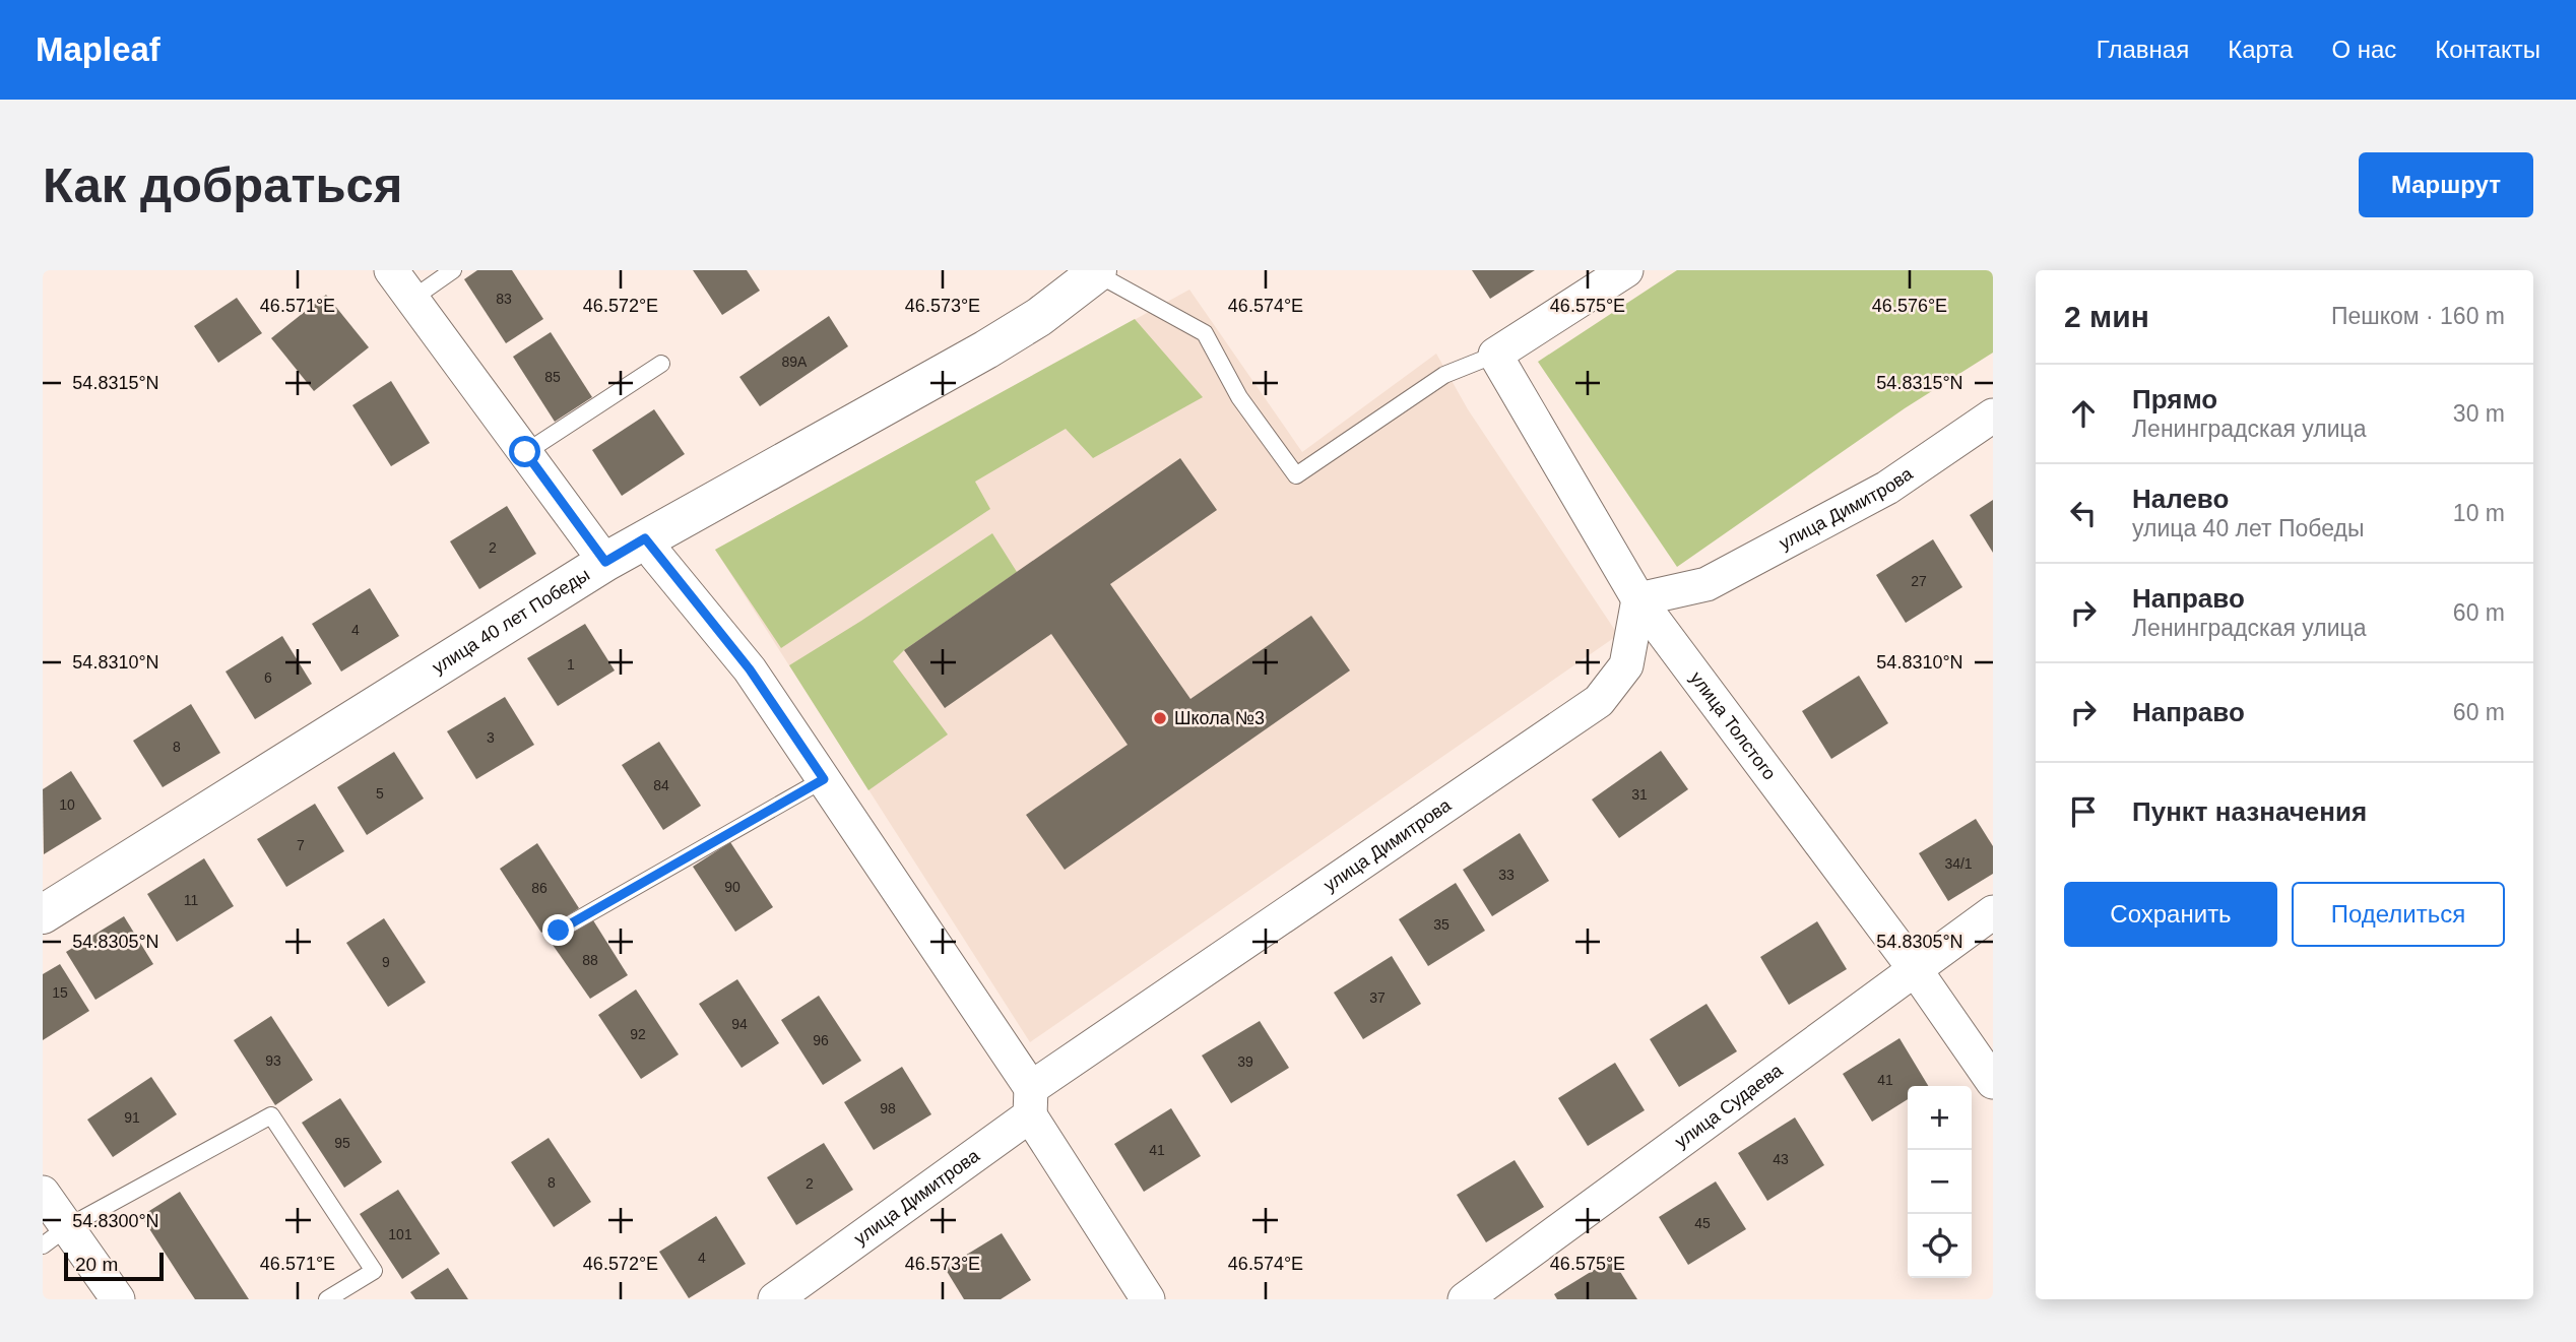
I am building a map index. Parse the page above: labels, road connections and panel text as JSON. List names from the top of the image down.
{
  "streets": {
    "street": [
      "улица Димитрова",
      "улица 40 лет Победы",
      "улица Толстого",
      "улица Судаева"
    ]
  },
  "crossings": [
    ["улица Димитрова", "улица Толстого"],
    ["улица Толстого", "улица Судаева"]
  ],
  "places": ["Школа №3"],
  "house_numbers": [
    "83",
    "89А",
    "85",
    "2",
    "27",
    "4",
    "1",
    "6",
    "3",
    "8",
    "84",
    "5",
    "31",
    "10",
    "7",
    "34/1",
    "33",
    "90",
    "86",
    "11",
    "35",
    "88",
    "9",
    "15",
    "37",
    "94",
    "92",
    "96",
    "93",
    "39",
    "41",
    "98",
    "91",
    "95",
    "41",
    "43",
    "8",
    "2",
    "45",
    "101",
    "4"
  ],
  "scale_bar": "20 m",
  "page": {
    "header": "Mapleaf",
    "nav": [
      "Главная",
      "Карта",
      "О нас",
      "Контакты"
    ],
    "buttons": [
      "Маршрут",
      ["Сохранить", "Поделиться"]
    ],
    "title": "Как добраться",
    "heading": ["2 мин", "Пешком · 160 m"],
    "list": [
      ["Прямо", "Ленинградская улица", "30 m"],
      ["Налево", "улица 40 лет Победы", "10 m"],
      ["Направо", "Ленинградская улица", "60 m"],
      ["Направо", "60 m"],
      "Пункт назначения"
    ],
    "map_buttons": ["+", "−"],
    "scale": "20 m"
  },
  "coordinates": [
    "46.571°E",
    "46.572°E",
    "46.573°E",
    "46.574°E",
    "46.575°E",
    "46.576°E",
    "54.8315°N",
    "54.8310°N",
    "54.8305°N",
    "54.8300°N"
  ]
}
